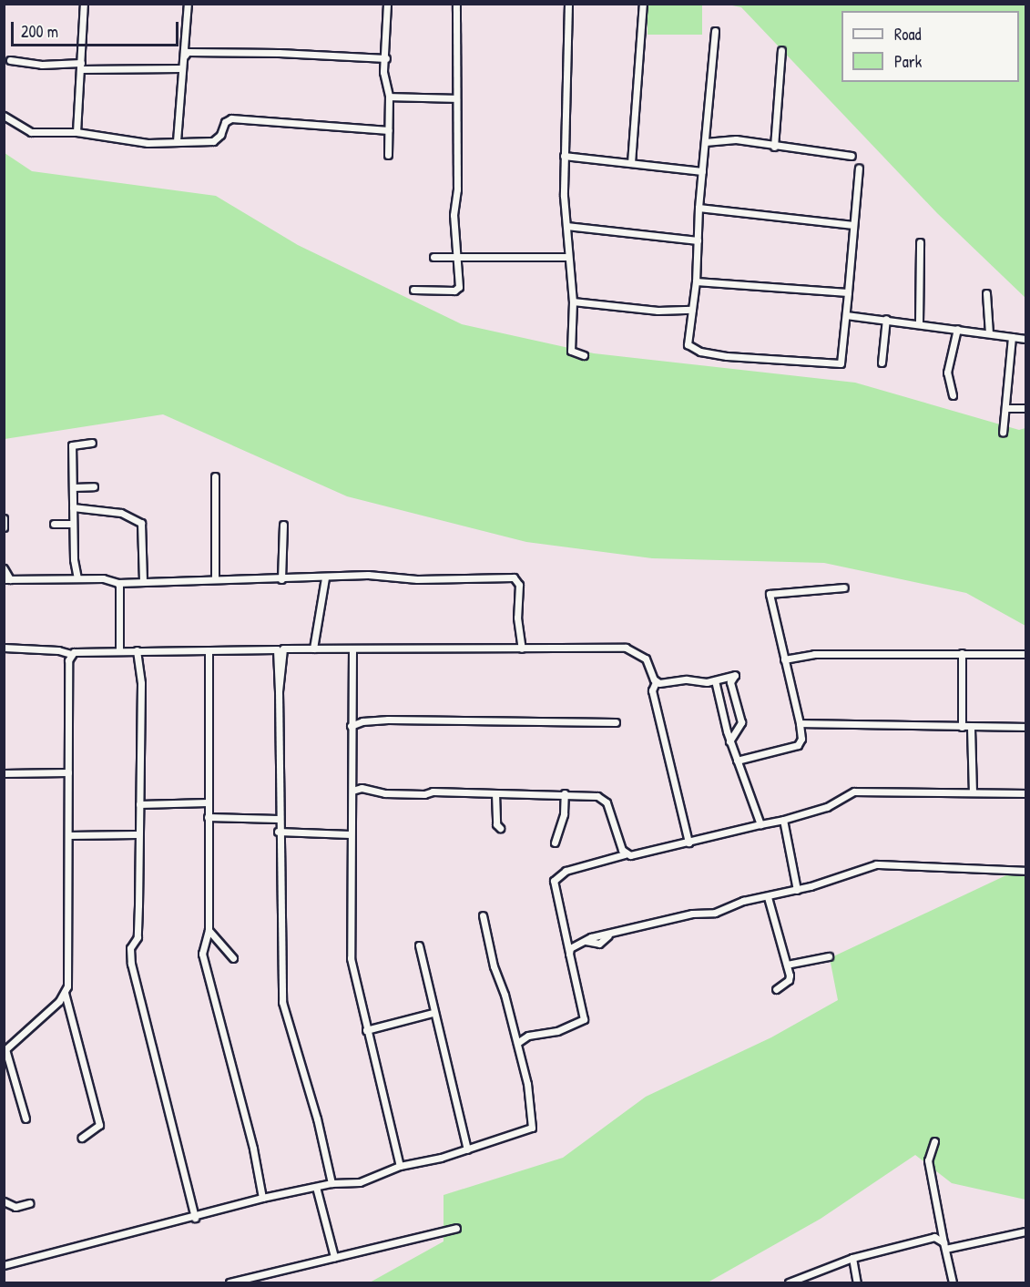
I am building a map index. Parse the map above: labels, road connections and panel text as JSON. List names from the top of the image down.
{
  "legend": ["Road", "Park"],
  "scale_bar": "200 m"
}
